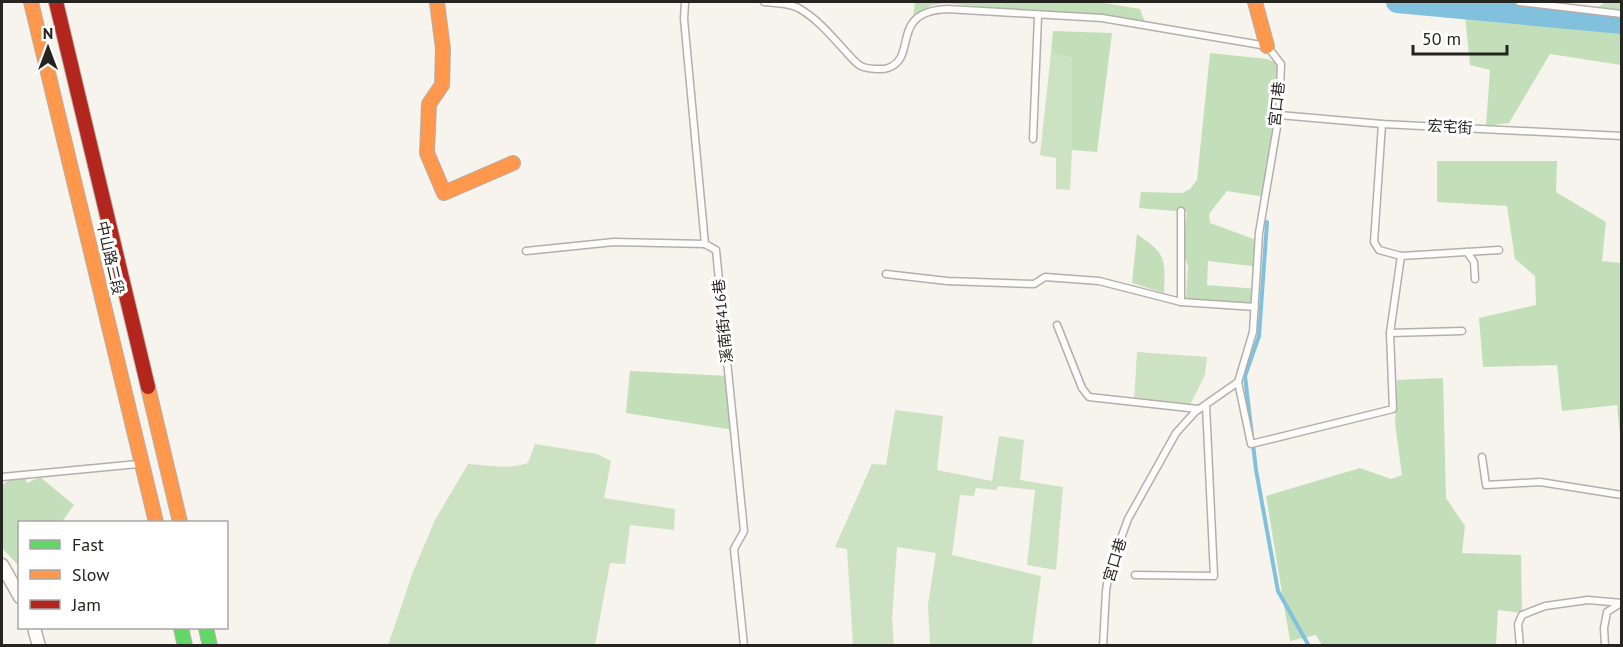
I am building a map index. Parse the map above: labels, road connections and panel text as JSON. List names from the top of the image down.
{
  "streets": {
    "main road": ["中山路二段"],
    "lane": ["宮口巷", "宏宅街", "溪南街416巷"]
  },
  "crossings": [
    ["宮口巷", "宏宅街"]
  ],
  "legend": ["Fast", "Slow", "Jam"],
  "scale_bar": "50 m",
  "north": "top"
}
